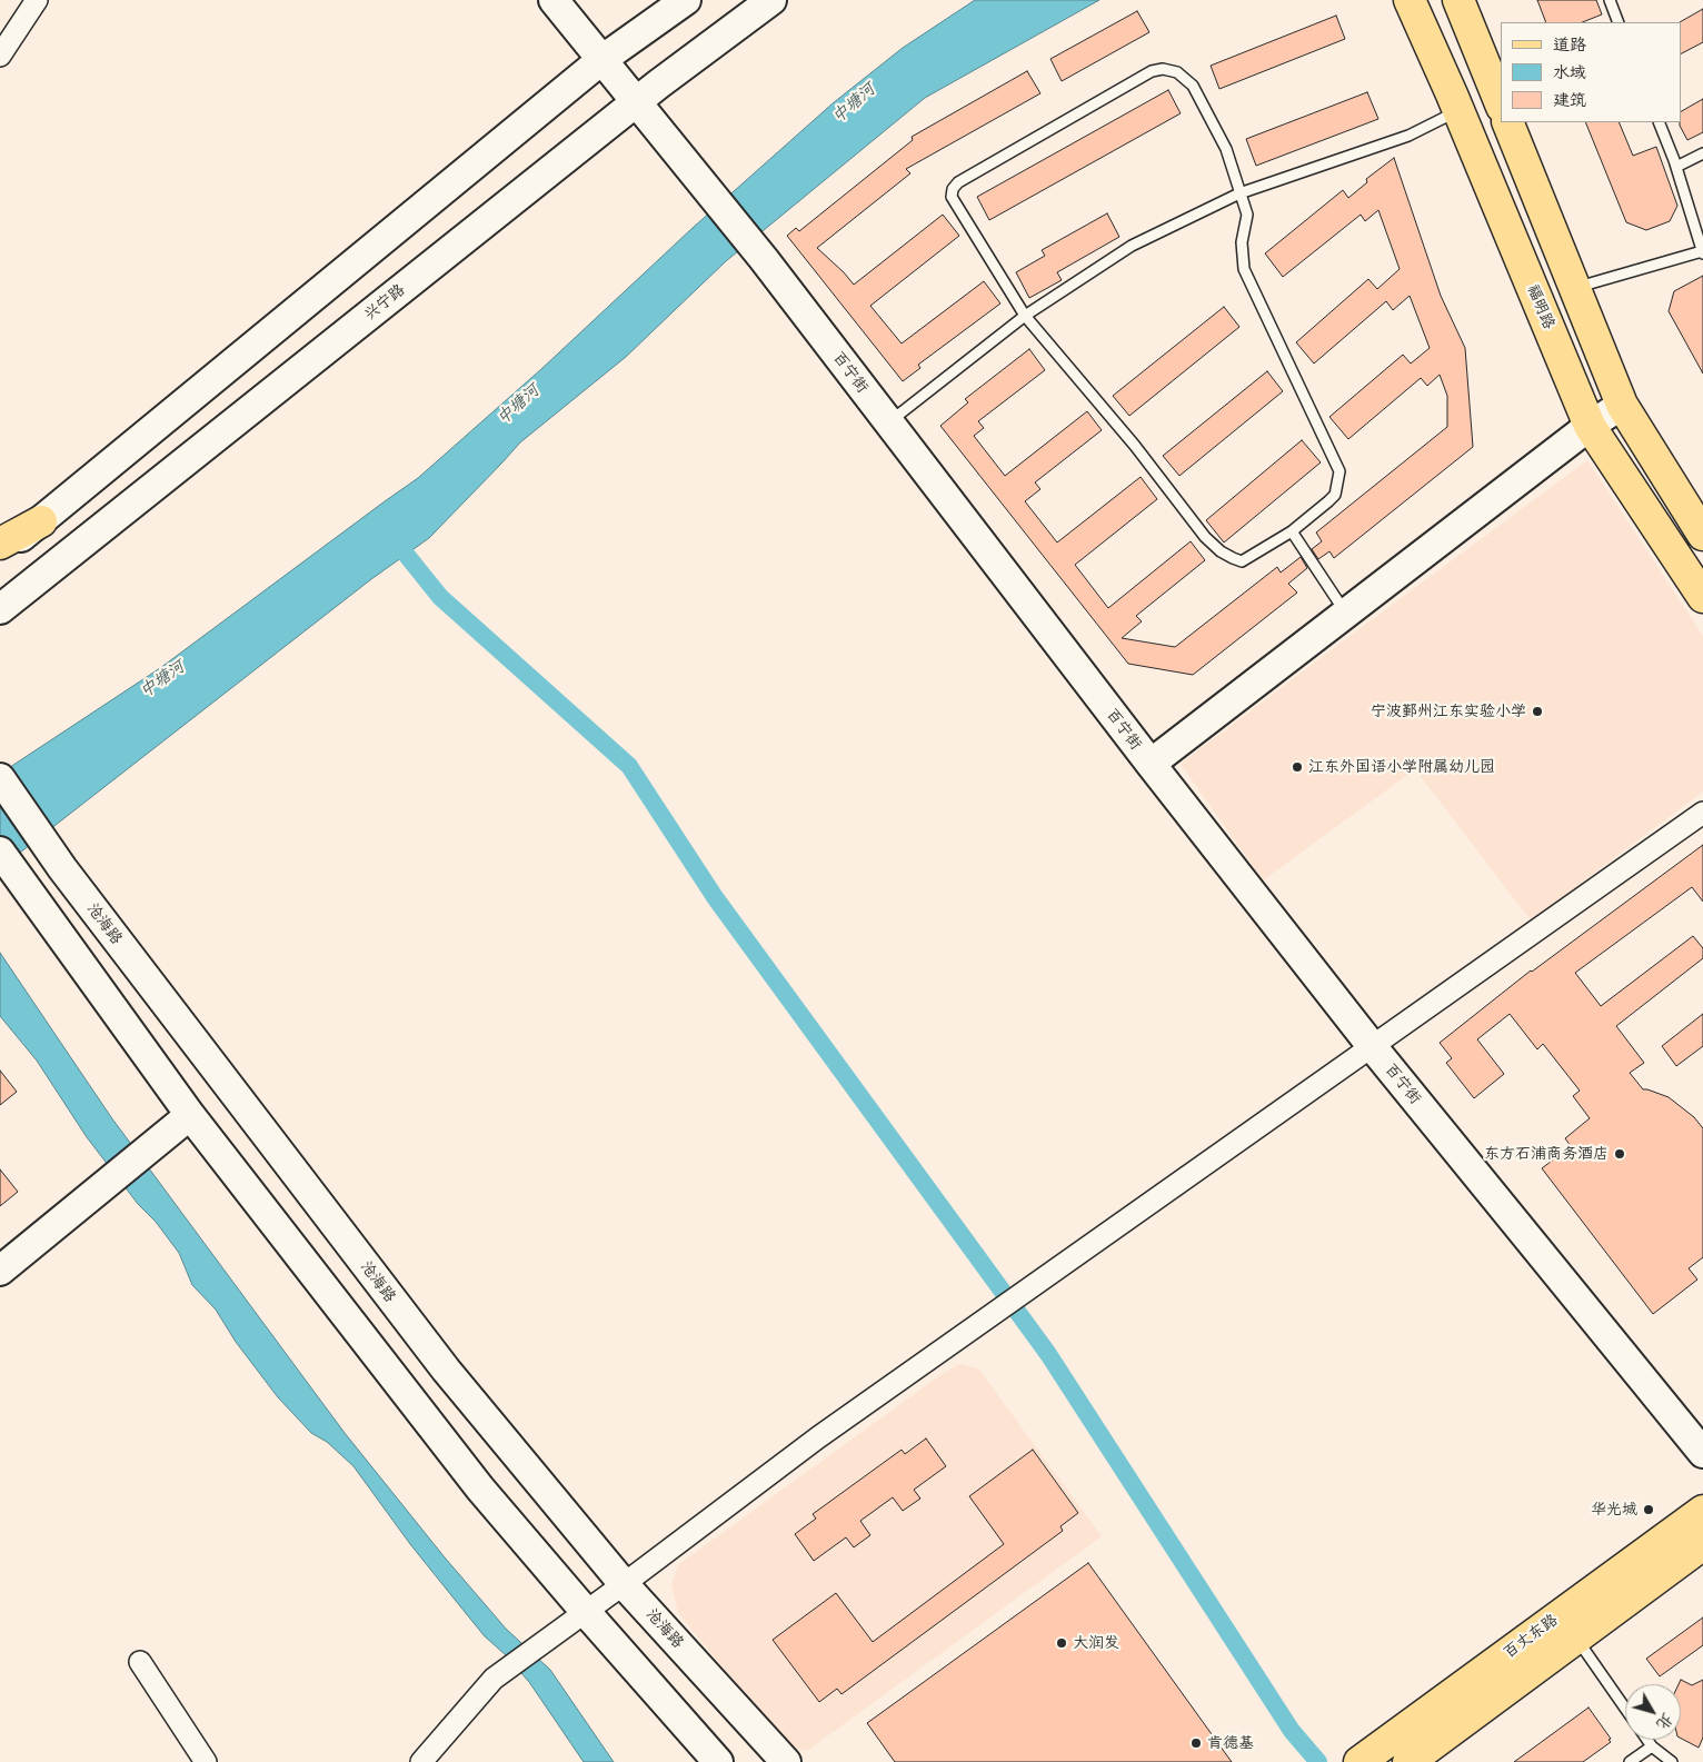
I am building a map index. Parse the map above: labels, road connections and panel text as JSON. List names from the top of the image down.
{
  "streets": {
    "main road": [
      "兴宁路",
      "福明路",
      "百宁街",
      "沧海路",
      "百丈东路"
    ]
  },
  "crossings": [
    ["兴宁路", "百宁街"]
  ],
  "water": ["中塘河"],
  "places": [
    "宁波鄞州江东实验小学",
    "江东外国语小学附属幼儿园",
    "东方石浦商务酒店",
    "华光城",
    "大润发",
    "肯德基"
  ],
  "legend": ["道路", "水域", "建筑"],
  "north": "bottom right"
}
